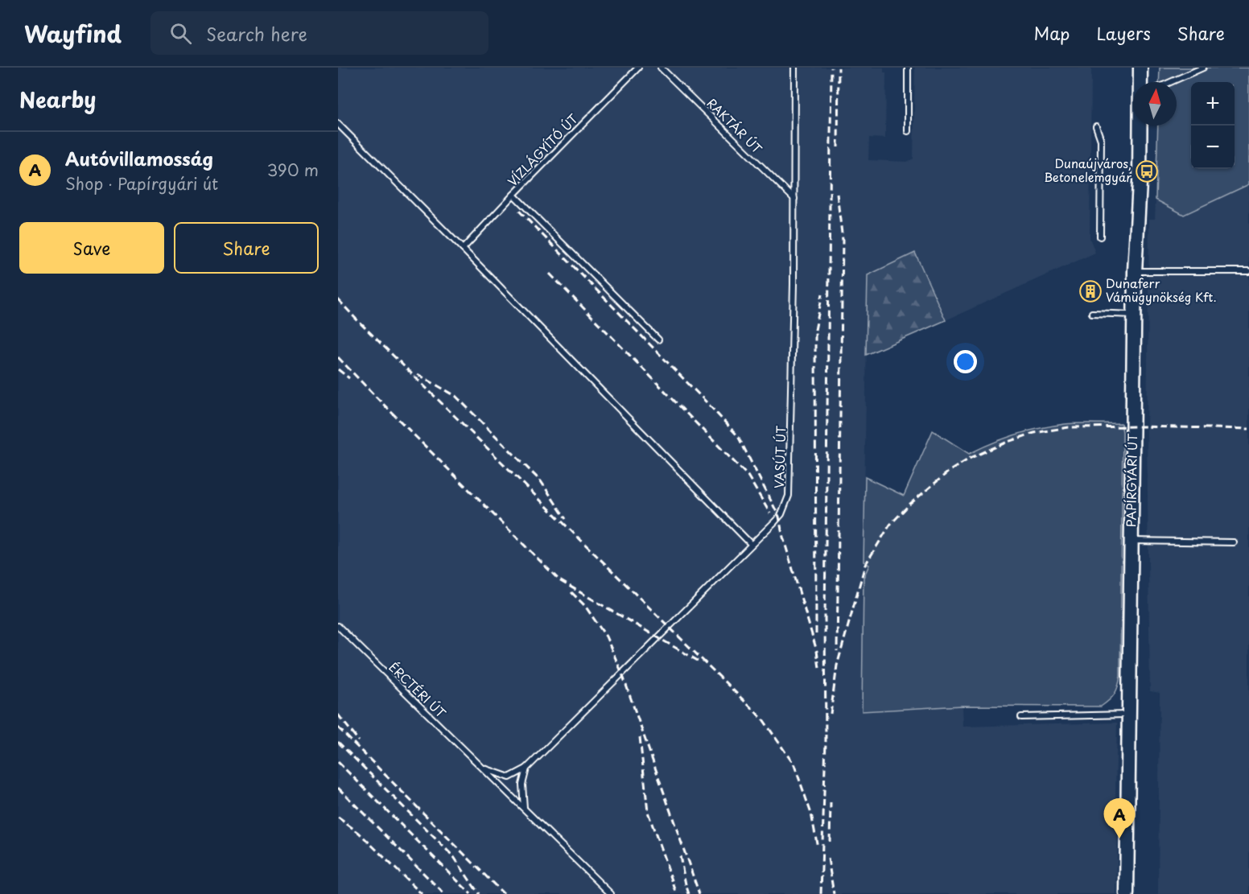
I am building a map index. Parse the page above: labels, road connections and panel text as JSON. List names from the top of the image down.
{
  "streets": {
    "street": ["PAPÍRGYÁRI ÚT"],
    "lane": [
      "RAKTÁR ÚT",
      "VÍZLÁGYÍTÓ ÚT",
      "VASÚT ÚT",
      "ÉRCTÉRI ÚT"
    ]
  },
  "crossings": [
    ["RAKTÁR ÚT", "VASÚT ÚT"],
    ["VASÚT ÚT", "ÉRCTÉRI ÚT"]
  ],
  "places": {
    "bus stop": ["Dunaújváros, Betonelemgyár"],
    "building": ["Dunaferr Vámügynökség Kft."]
  },
  "north": "top",
  "page": {
    "header": "Wayfind",
    "search": "Search here",
    "nav": ["Map", "Layers", "Share"],
    "heading": "Nearby",
    "map_buttons": ["+", "−"],
    "list": [
      {
        "mark": "A",
        "name": "Autóvillamosság",
        "note": "Shop · Papírgyári út",
        "value": "390 m"
      }
    ],
    "buttons": ["Save", "Share"],
    "pins": "A"
  }
}
